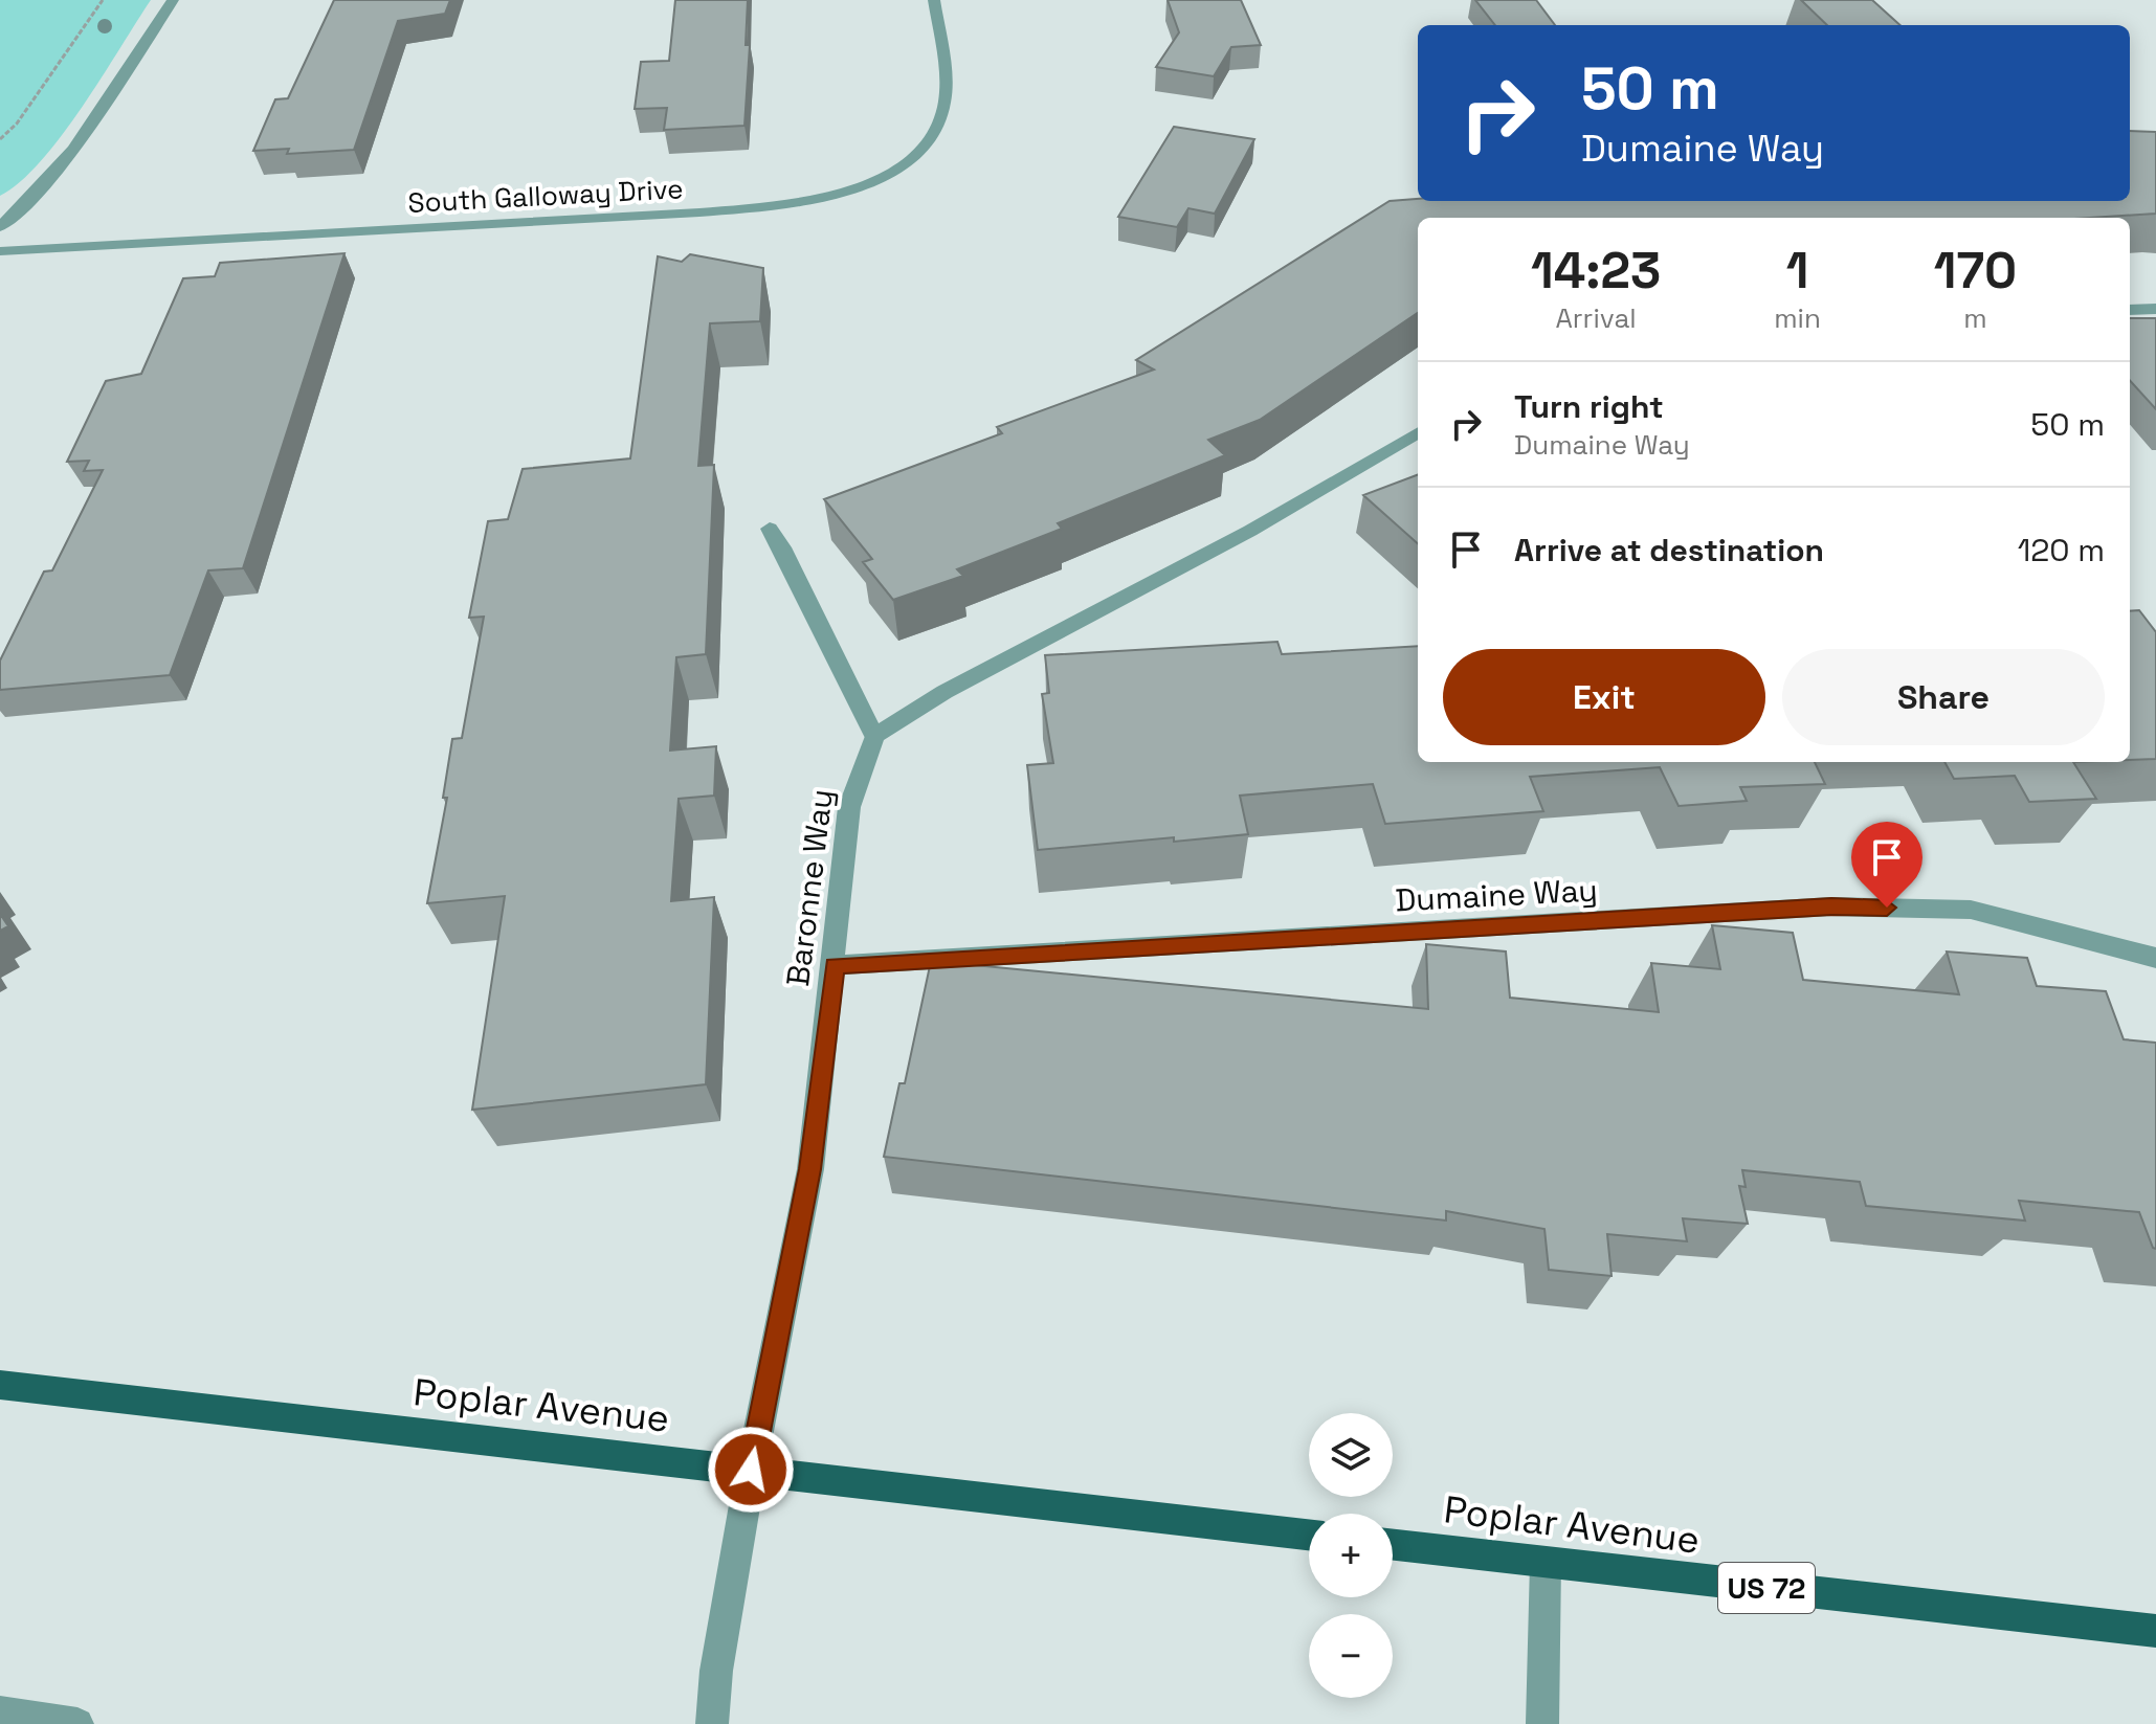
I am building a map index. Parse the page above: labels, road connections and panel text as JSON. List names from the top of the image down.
{
  "streets": {
    "main road": ["Poplar Avenue", "US 72"],
    "street": ["South Galloway Drive", "Baronne Way", "Dumaine Way"]
  },
  "crossings": [
    ["Baronne Way", "Dumaine Way"],
    ["Baronne Way", "Poplar Avenue"]
  ],
  "page": {
    "turn": ["50 m", "Dumaine Way"],
    "eta": [
      "14:23",
      "Arrival",
      "1",
      "min",
      "170",
      "m"
    ],
    "list": [
      {
        "name": "Turn right",
        "note": "Dumaine Way",
        "value": "50 m"
      },
      {
        "name": "Arrive at destination",
        "value": "120 m"
      }
    ],
    "buttons": ["Exit", "Share"],
    "map_buttons": ["+", "−"]
  }
}
